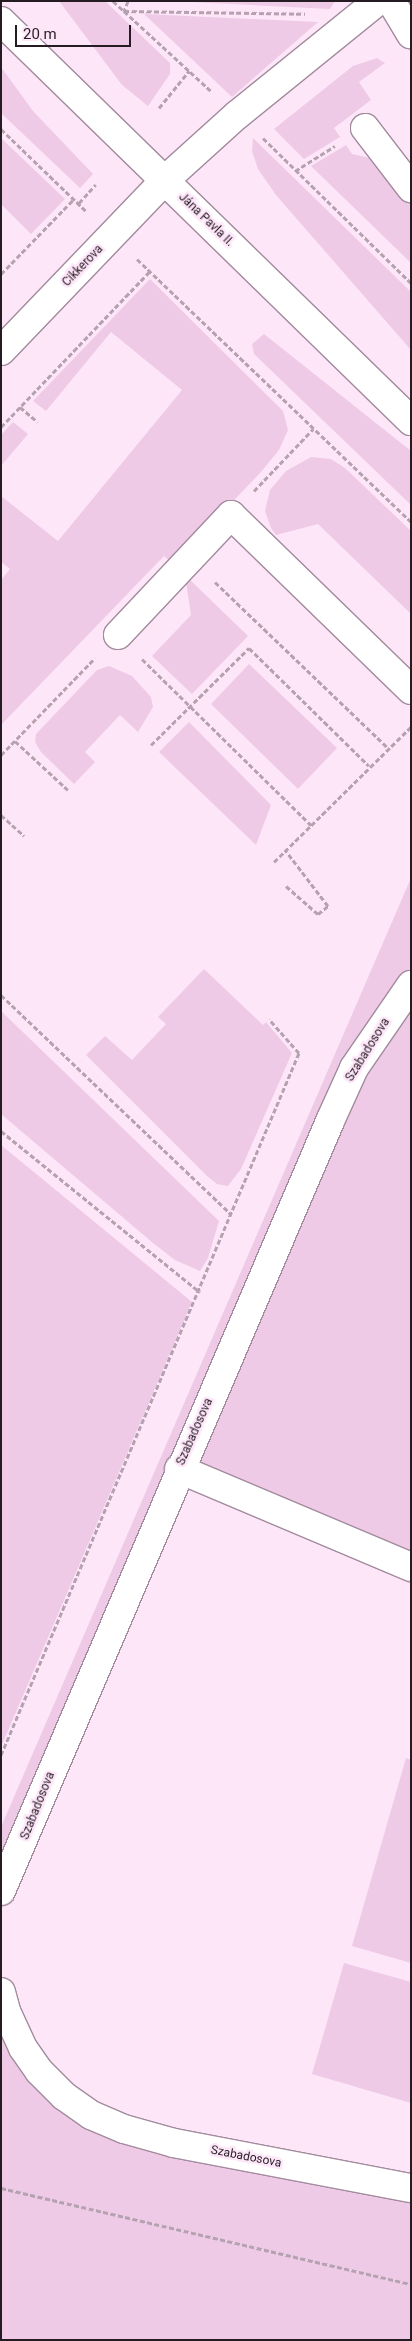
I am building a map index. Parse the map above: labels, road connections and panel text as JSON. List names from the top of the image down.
{
  "streets": {
    "street": ["Jána Pavla II.", "Cikkerova", "Szabadosova"]
  },
  "crossings": [
    ["Jána Pavla II.", "Cikkerova"]
  ],
  "scale_bar": "20 m"
}
